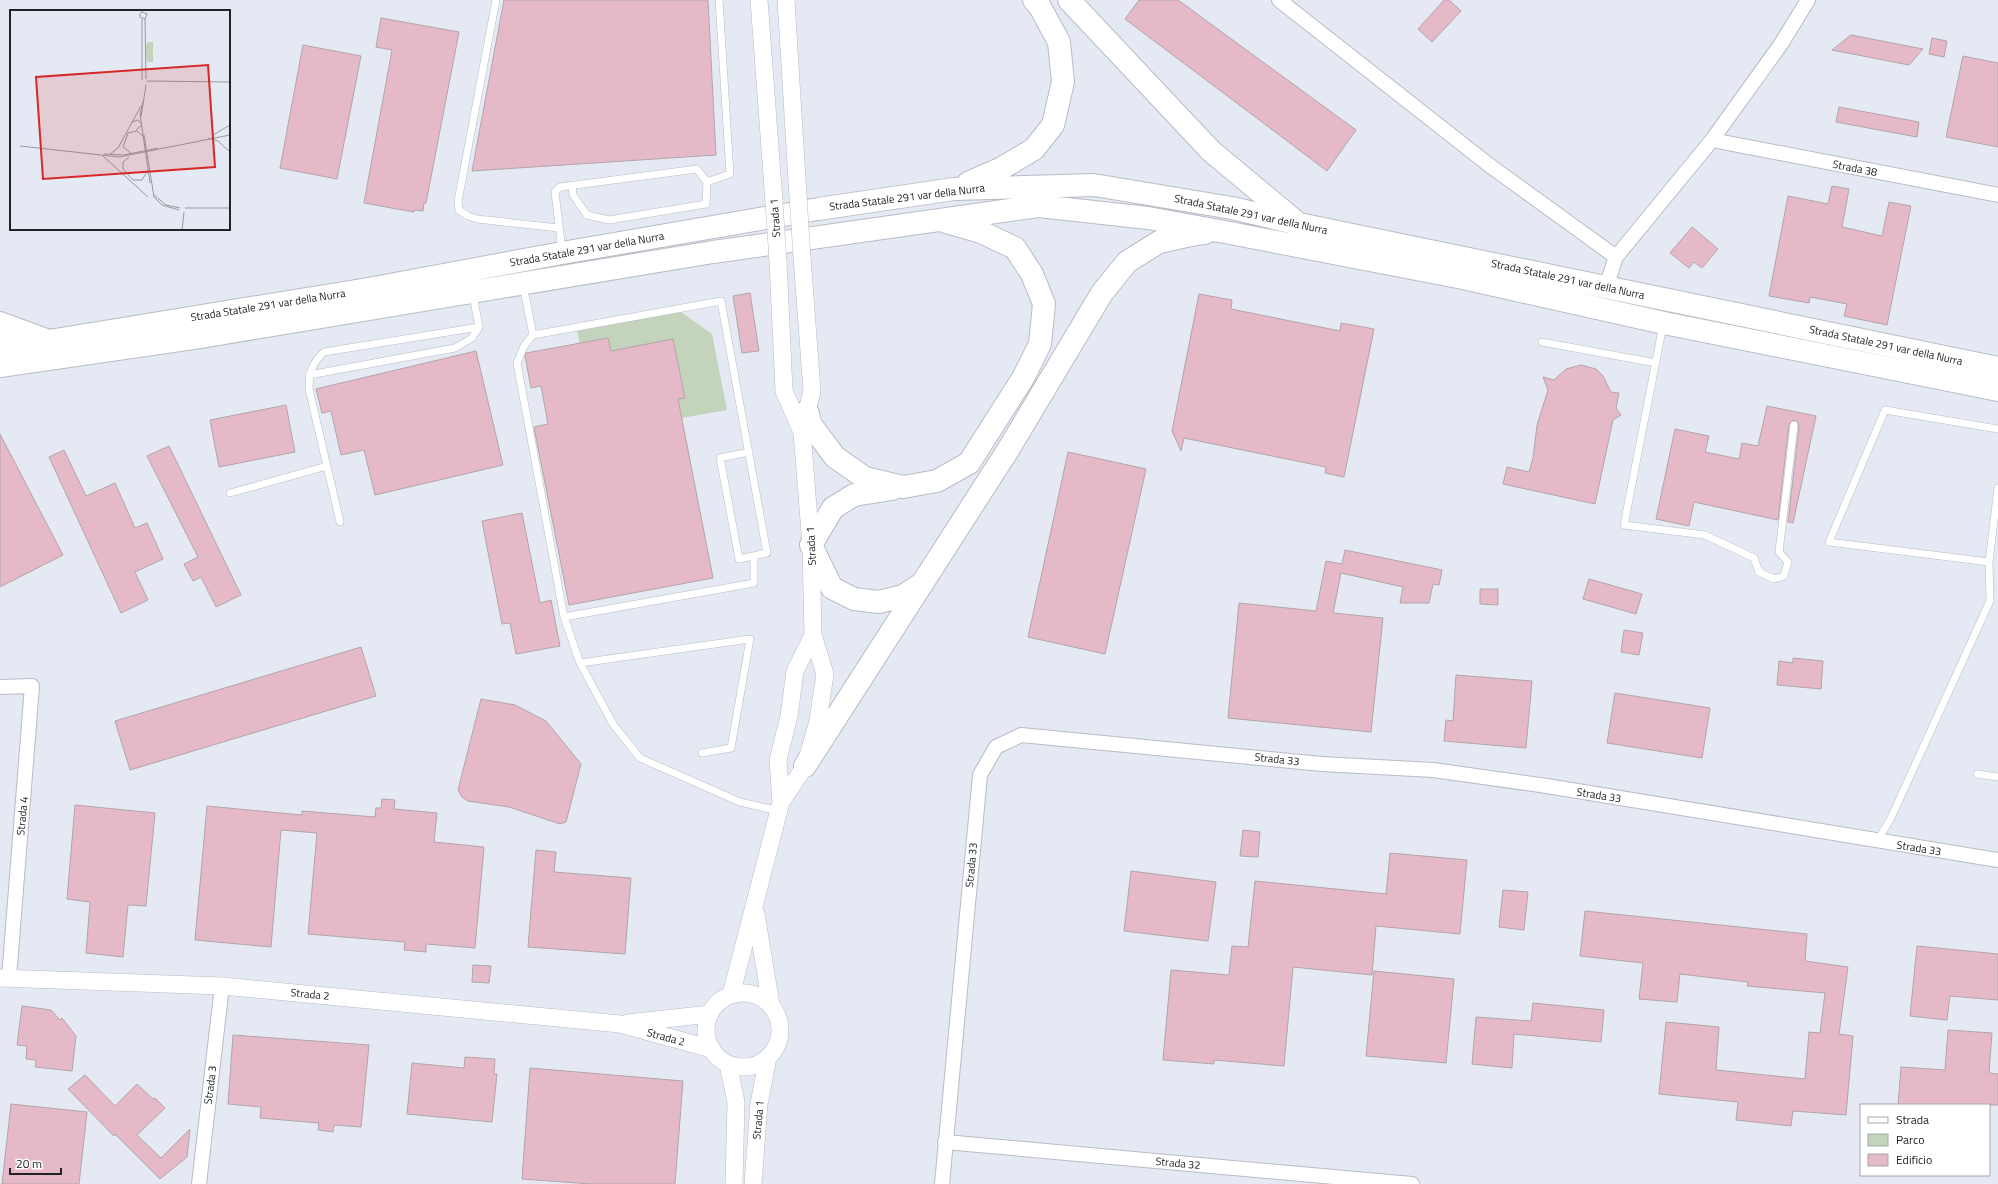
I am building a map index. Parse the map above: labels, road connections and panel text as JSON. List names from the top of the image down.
{
  "streets": {
    "main road": ["Strada Statale 291 var della Nurra"],
    "street": [
      "Strada 38",
      "Strada 1",
      "Strada 33",
      "Strada 4",
      "Strada 2",
      "Strada 3",
      "Strada 32"
    ]
  },
  "crossings": [
    ["Strada 1", "Strada 2"],
    ["Strada 33", "Strada 32"],
    ["Strada 4", "Strada 2"],
    ["Strada 2", "Strada 3"]
  ],
  "legend": ["Strada", "Parco", "Edificio"],
  "scale_bar": "20 m"
}
